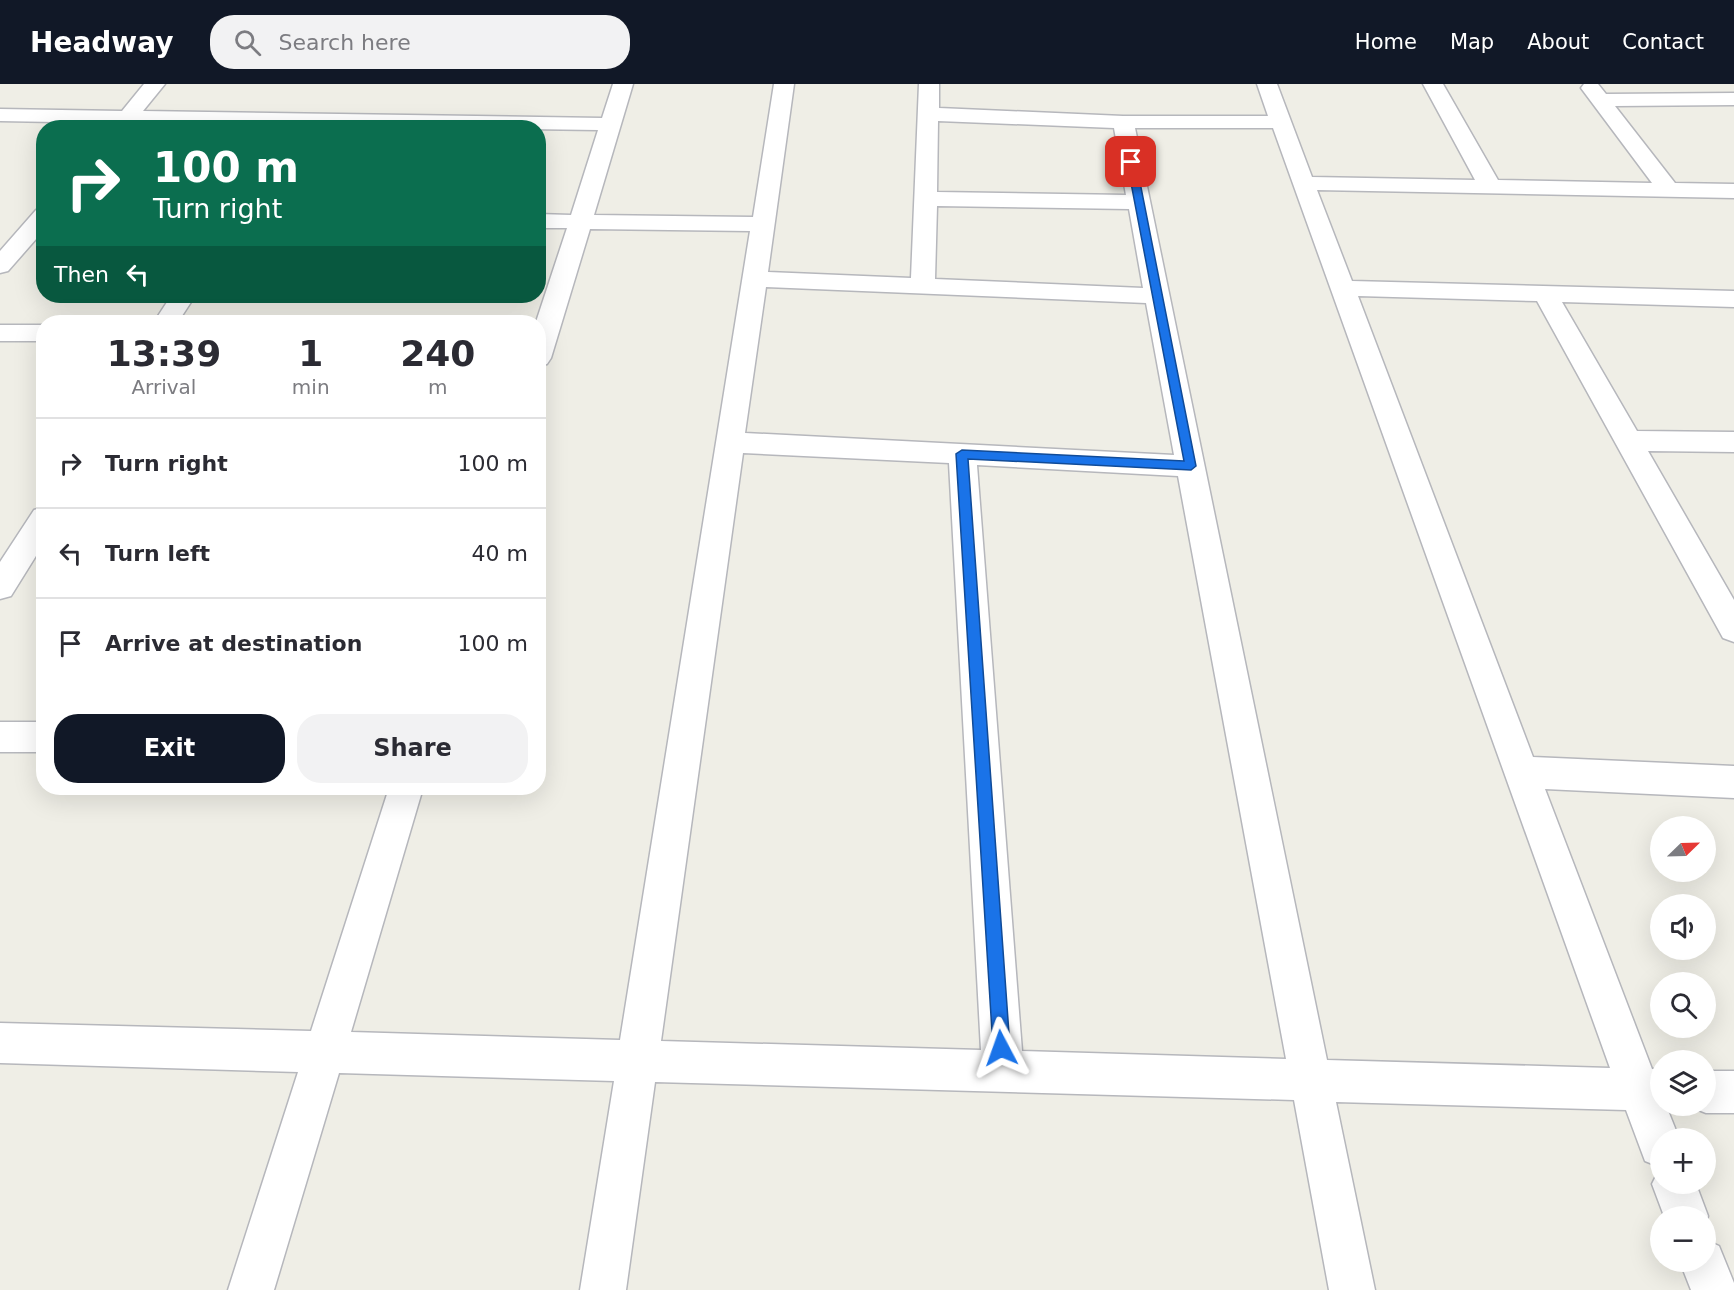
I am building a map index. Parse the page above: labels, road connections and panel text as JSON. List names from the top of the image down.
{
  "north": "top right",
  "page": {
    "header": "Headway",
    "search": "Search here",
    "nav": [
      "Home",
      "Map",
      "About",
      "Contact"
    ],
    "turn": ["100 m", "Turn right"],
    "then": "Then",
    "eta": [
      "13:39",
      "Arrival",
      "1",
      "min",
      "240",
      "m"
    ],
    "list": [
      {
        "name": "Turn right",
        "value": "100 m"
      },
      {
        "name": "Turn left",
        "value": "40 m"
      },
      {
        "name": "Arrive at destination",
        "value": "100 m"
      }
    ],
    "buttons": ["Exit", "Share"],
    "map_buttons": ["+", "−"]
  }
}
